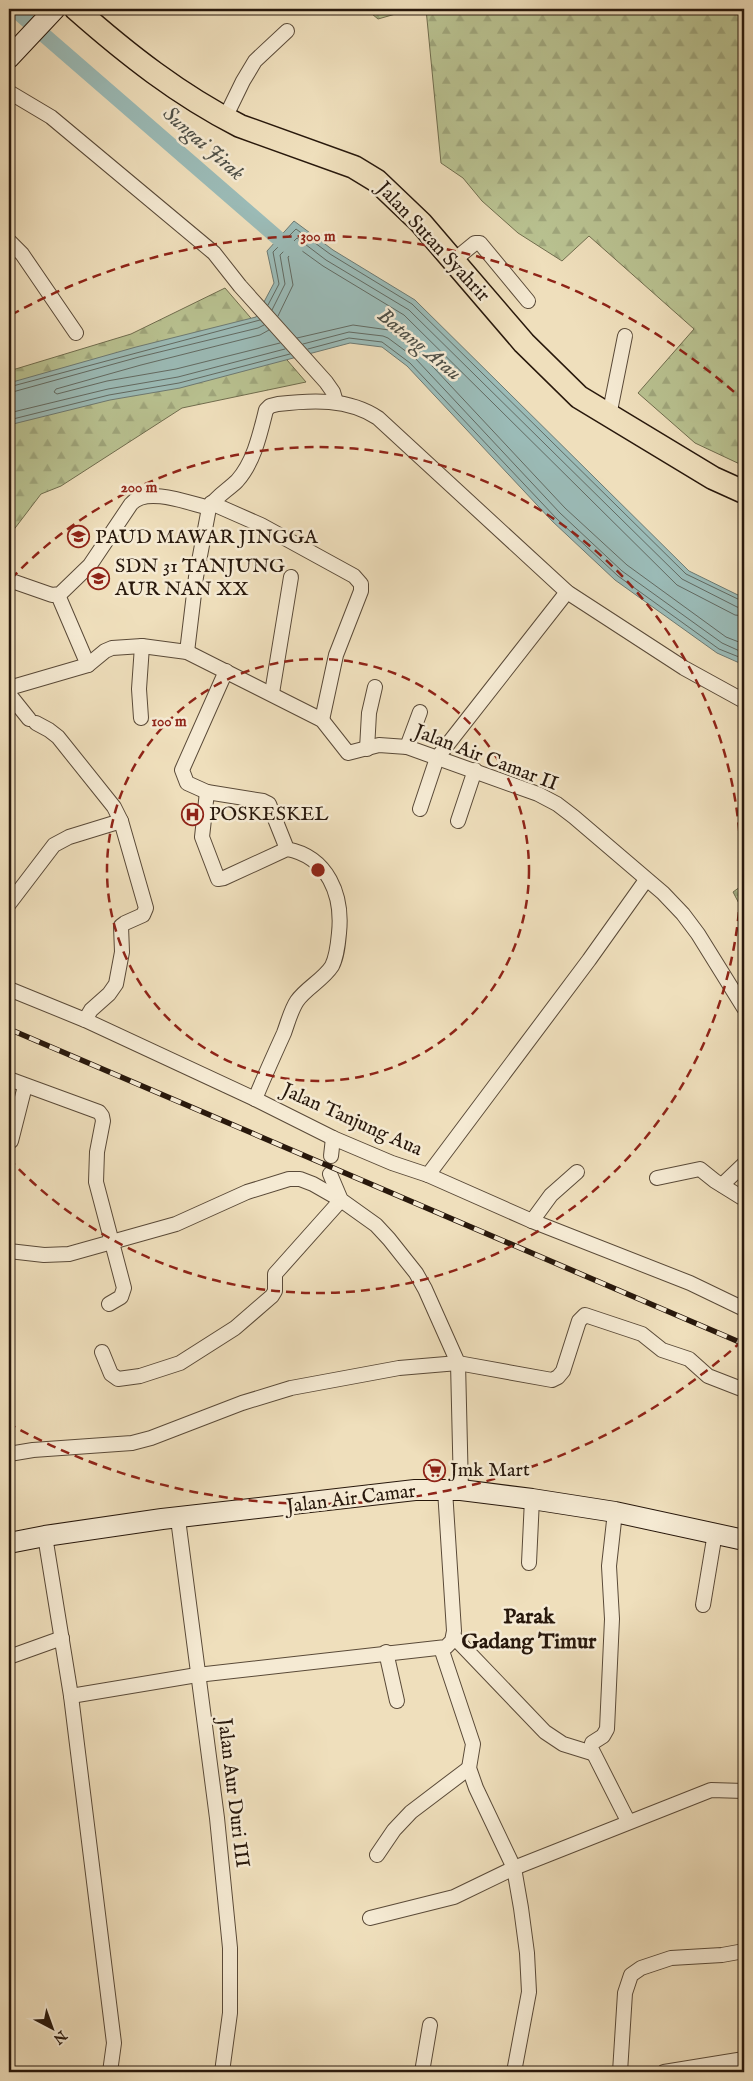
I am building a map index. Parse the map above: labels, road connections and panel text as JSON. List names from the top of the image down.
{
  "streets": {
    "main road": ["Jalan Sutan Syahrir", "Jalan Air Camar"],
    "street": ["Jalan Air Camar II", "Jalan Tanjung Aua", "Jalan Aur Duri III"]
  },
  "crossings": [
    ["Jalan Air Camar II", "Jalan Tanjung Aua"],
    ["Jalan Air Camar", "Jalan Aur Duri III"]
  ],
  "districts": ["Parak Gadang Timur"],
  "water": ["Sungai Jirak", "Batang Arau"],
  "places": {
    "school or university": ["PAUD MAWAR JINGGA", "SDN 31 TANJUNG AUR NAN XX"],
    "hospital": ["POSKESKEL"],
    "supermarket": ["Jmk Mart"]
  },
  "north": "bottom right",
  "rings": ["300 m", "200 m", "100 m"]
}
